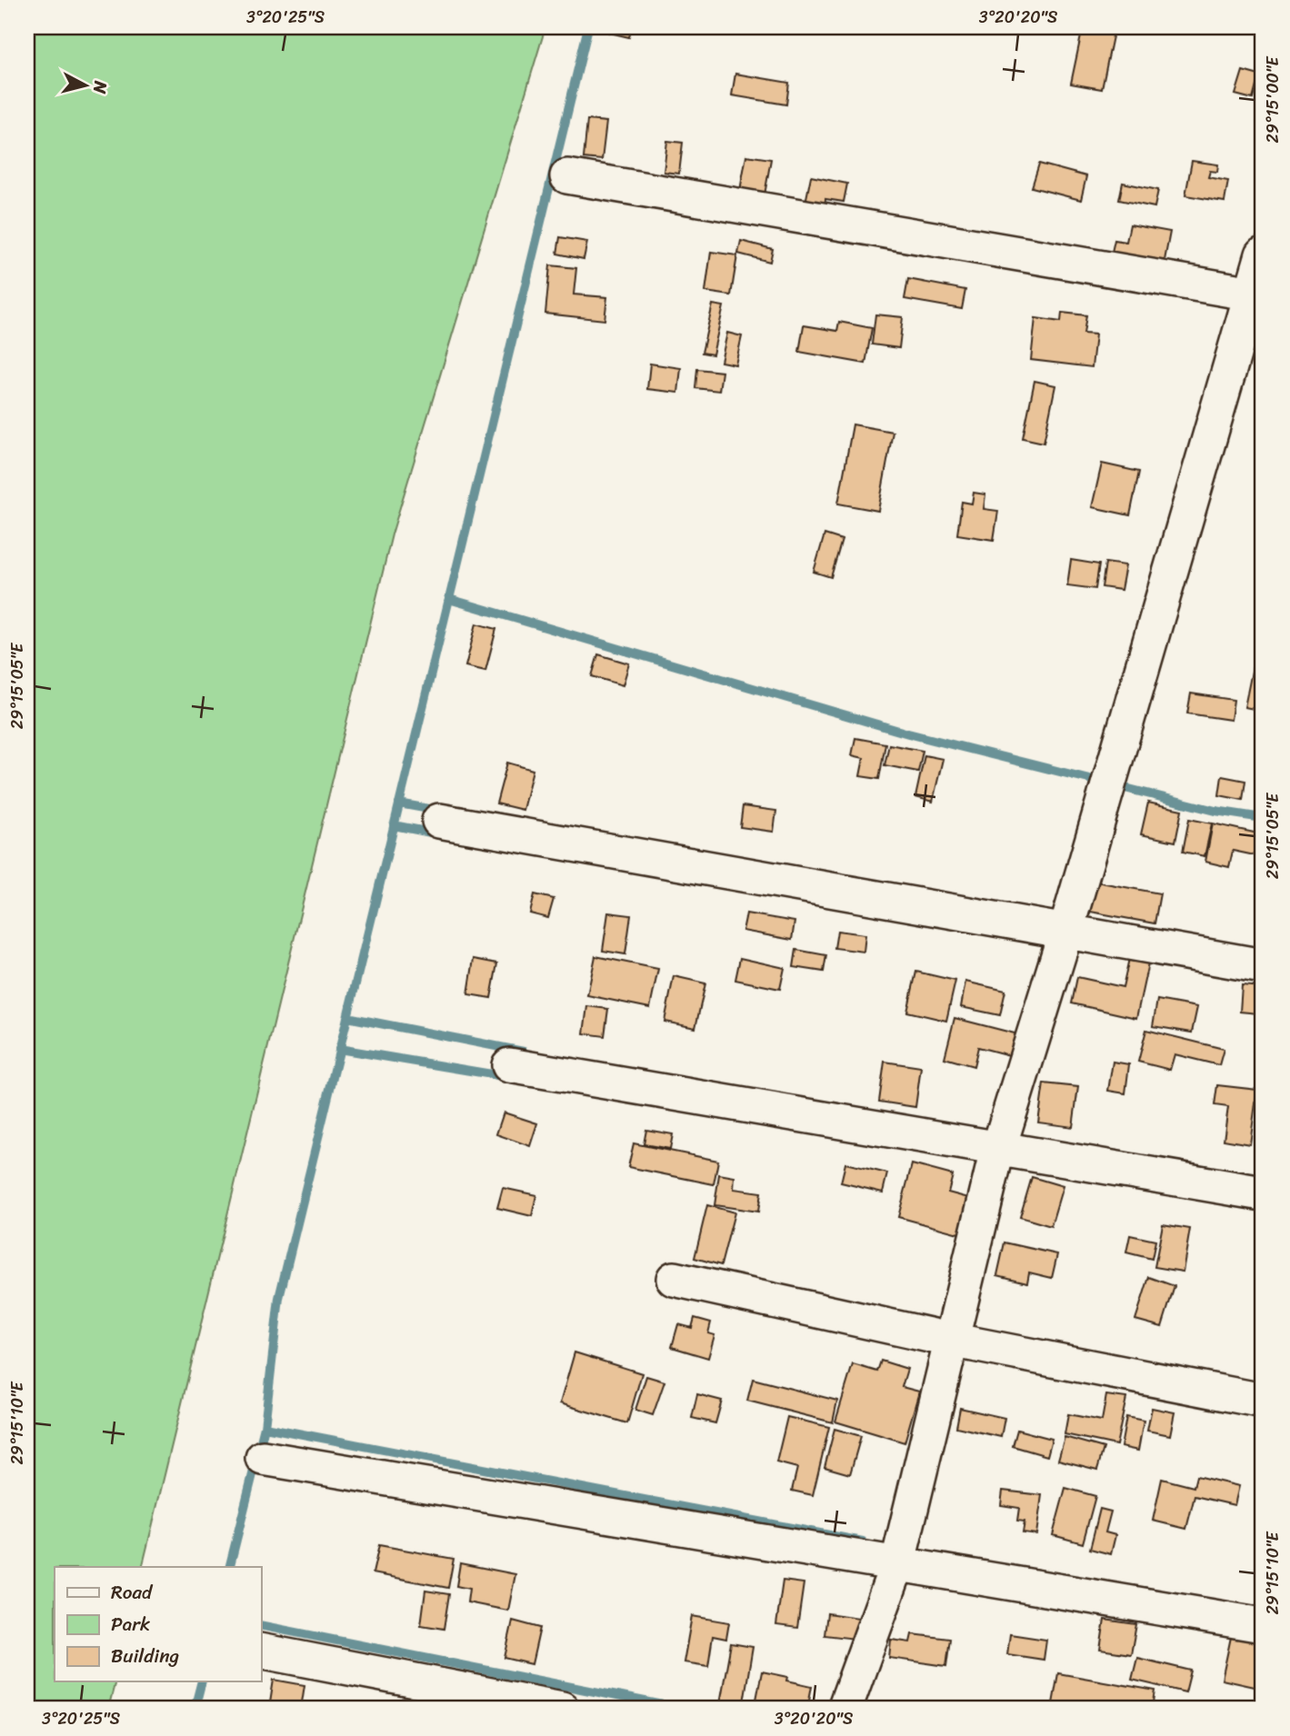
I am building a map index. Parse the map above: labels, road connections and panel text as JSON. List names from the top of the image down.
{
  "legend": ["Road", "Park", "Building"],
  "north": "right",
  "coordinates": [
    "3°20'25\"S",
    "3°20'20\"S",
    "29°15'00\"E",
    "29°15'05\"E",
    "29°15'10\"E"
  ]
}
